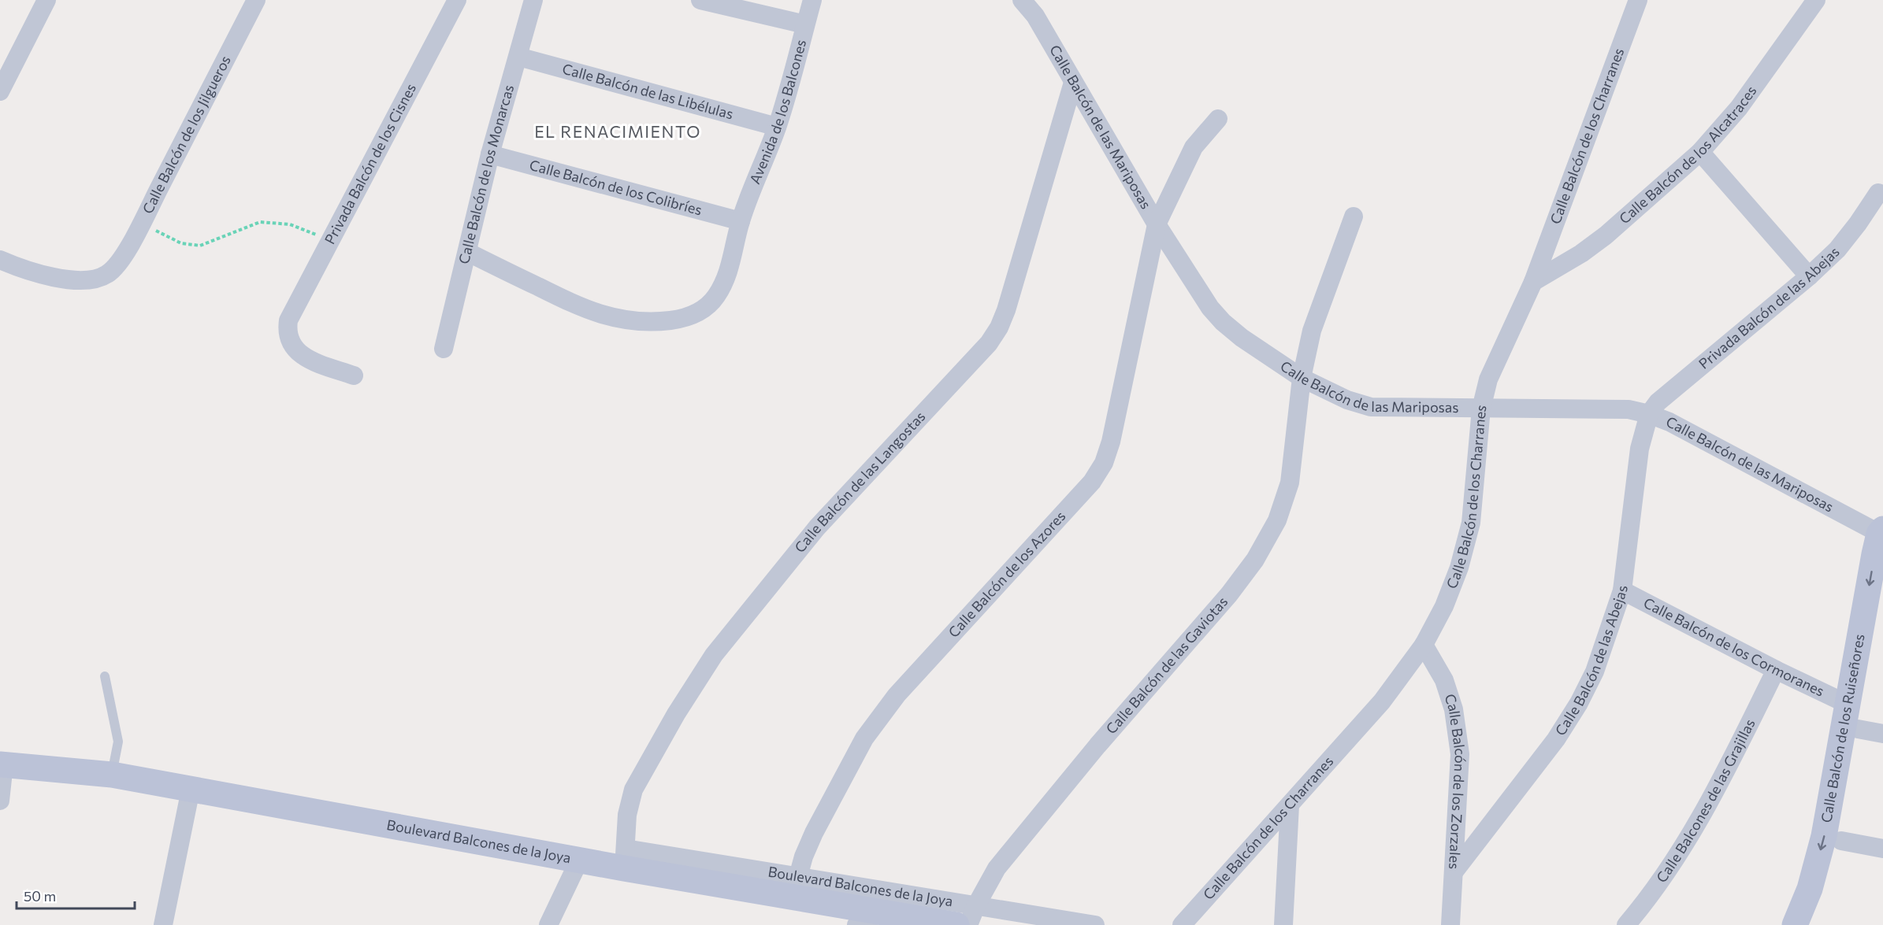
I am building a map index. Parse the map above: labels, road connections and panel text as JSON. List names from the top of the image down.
{
  "streets": {
    "street": [
      "Calle Balcón de las Libélulas",
      "Avenida de los Balcones",
      "Calle Balcón de las Mariposas",
      "Calle Balcón de los Jilgueros",
      "Calle Balcón de los Charranes",
      "Calle Balcón de los Alcatraces",
      "Privada Balcón de los Cisnes",
      "Calle Balcón de los Monarcas",
      "Calle Balcón de los Colibríes",
      "Privada Balcón de las Abejas",
      "Calle Balcón de las Langostas",
      "Calle Balcón de los Azores",
      "Calle Balcón de los Cormoranes",
      "Calle Balcón de las Abejas",
      "Calle Balcón de las Gaviotas",
      "Calle Balcón de los Ruiseñores",
      "Calle Balcón de los Zorzales",
      "Calle Balcones de las Grajillas",
      "Boulevard Balcones de la Joya"
    ]
  },
  "crossings": [
    ["Calle Balcón de las Libélulas", "Avenida de los Balcones"],
    ["Calle Balcón de las Libélulas", "Calle Balcón de los Monarcas"],
    ["Avenida de los Balcones", "Calle Balcón de los Monarcas"],
    ["Avenida de los Balcones", "Calle Balcón de los Colibríes"],
    ["Calle Balcón de las Mariposas", "Calle Balcón de los Charranes"],
    ["Calle Balcón de las Mariposas", "Privada Balcón de las Abejas"],
    ["Calle Balcón de las Mariposas", "Calle Balcón de las Langostas"],
    ["Calle Balcón de las Mariposas", "Calle Balcón de los Azores"],
    ["Calle Balcón de las Mariposas", "Calle Balcón de las Abejas"],
    ["Calle Balcón de las Mariposas", "Calle Balcón de las Gaviotas"],
    ["Calle Balcón de las Mariposas", "Calle Balcón de los Ruiseñores"],
    ["Calle Balcón de los Charranes", "Calle Balcón de los Alcatraces"],
    ["Calle Balcón de los Charranes", "Calle Balcón de los Zorzales"],
    ["Calle Balcón de los Monarcas", "Calle Balcón de los Colibríes"],
    ["Privada Balcón de las Abejas", "Calle Balcón de las Abejas"],
    ["Calle Balcón de las Langostas", "Boulevard Balcones de la Joya"],
    ["Calle Balcón de los Azores", "Boulevard Balcones de la Joya"],
    ["Calle Balcón de los Cormoranes", "Calle Balcón de las Abejas"],
    ["Calle Balcón de los Cormoranes", "Calle Balcón de los Ruiseñores"],
    ["Calle Balcón de los Cormoranes", "Calle Balcones de las Grajillas"],
    ["Calle Balcón de las Abejas", "Calle Balcón de los Zorzales"],
    ["Calle Balcón de las Gaviotas", "Boulevard Balcones de la Joya"]
  ],
  "districts": ["EL RENACIMIENTO"],
  "scale_bar": "50 m"
}
